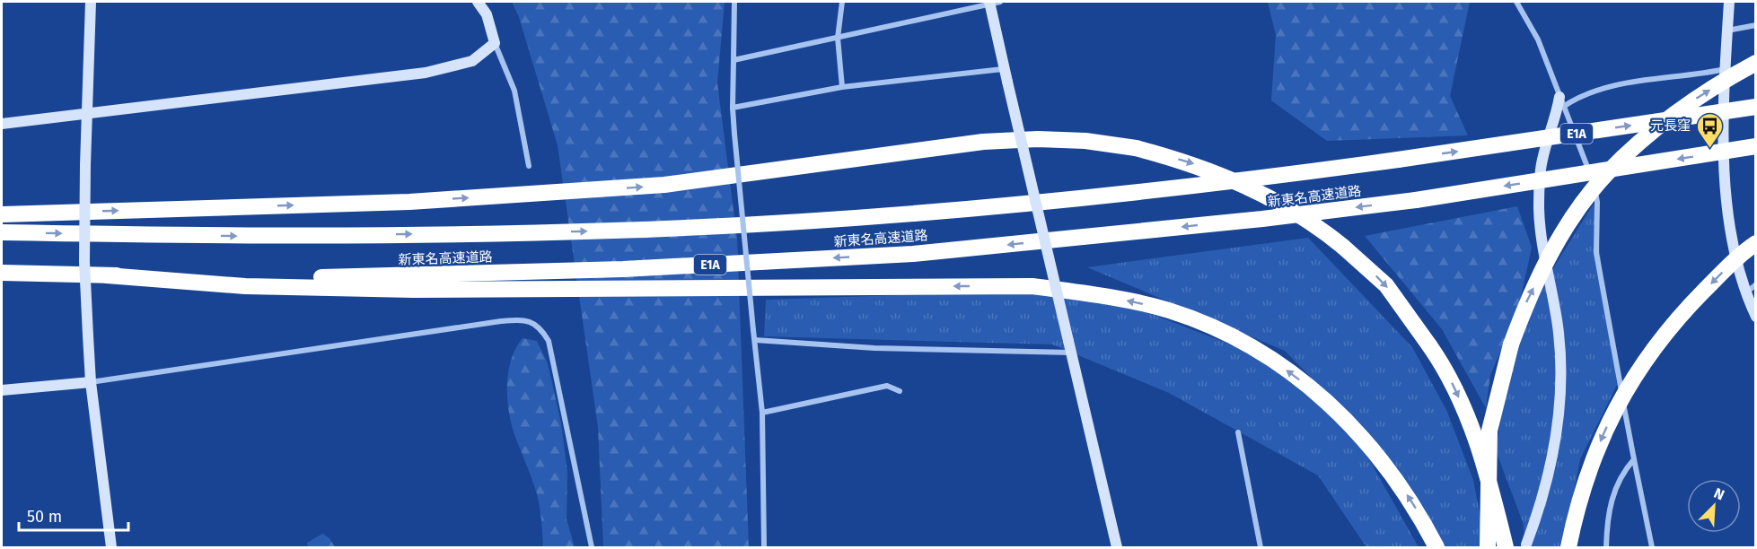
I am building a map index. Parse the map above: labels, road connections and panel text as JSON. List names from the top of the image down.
{
  "streets": {
    "highway": ["E1A", "新東名高速道路"]
  },
  "places": {
    "bus stop": ["元長窪"]
  },
  "scale_bar": "50 m",
  "north": "top right"
}
